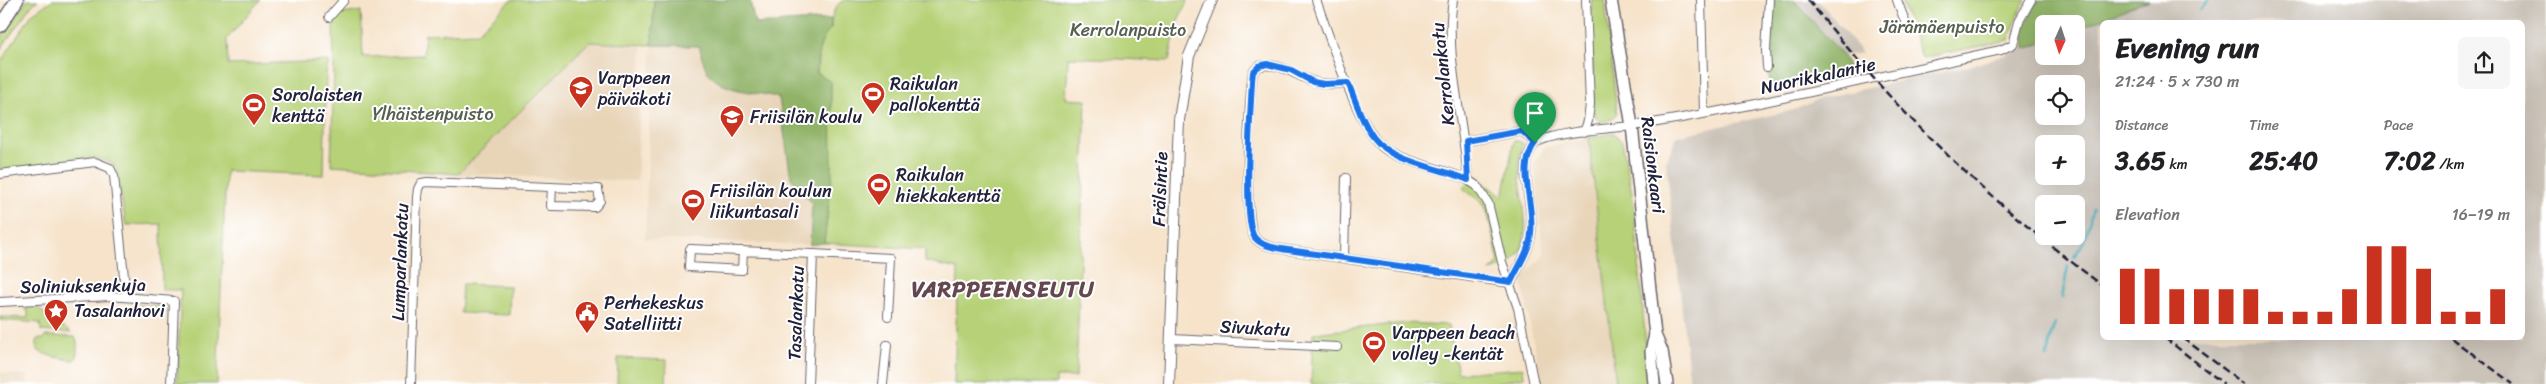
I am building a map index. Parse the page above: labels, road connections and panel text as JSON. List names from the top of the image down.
{
  "streets": {
    "main road": ["Raisionkaari"],
    "street": [
      "Kerrolankatu",
      "Nuorikkalantie",
      "Frälsintie",
      "Lumparlankatu",
      "Soliniuksenkuja",
      "Tasalankatu",
      "Sivukatu"
    ]
  },
  "crossings": [
    ["Nuorikkalantie", "Raisionkaari"],
    ["Frälsintie", "Sivukatu"]
  ],
  "districts": ["VARPPEENSEUTU"],
  "parks": ["Järämäenpuisto", "Kerrolanpuisto", "Ylhäistenpuisto"],
  "places": {
    "school or university": ["Varppeen päiväkoti", "Friisilän koulu"],
    "sports": [
      "Raikulan pallokenttä",
      "Sorolaisten kenttä",
      "Raikulan hiekkakenttä",
      "Friisilän koulun liikuntasali",
      "Varppeen beach volley -kentät"
    ],
    "place": ["Tasalanhovi"],
    "public building": ["Perhekeskus Satelliitti"]
  },
  "north": "bottom",
  "page": {
    "map_buttons": ["+", "−"],
    "heading": ["Evening run", "21:24 · 5 × 730 m"],
    "stats": [
      ["Distance", "3.65 km"],
      ["Time", "25:40"],
      ["Pace", "7:02 /km"]
    ],
    "chart": ["Elevation", "16–19 m"]
  }
}
